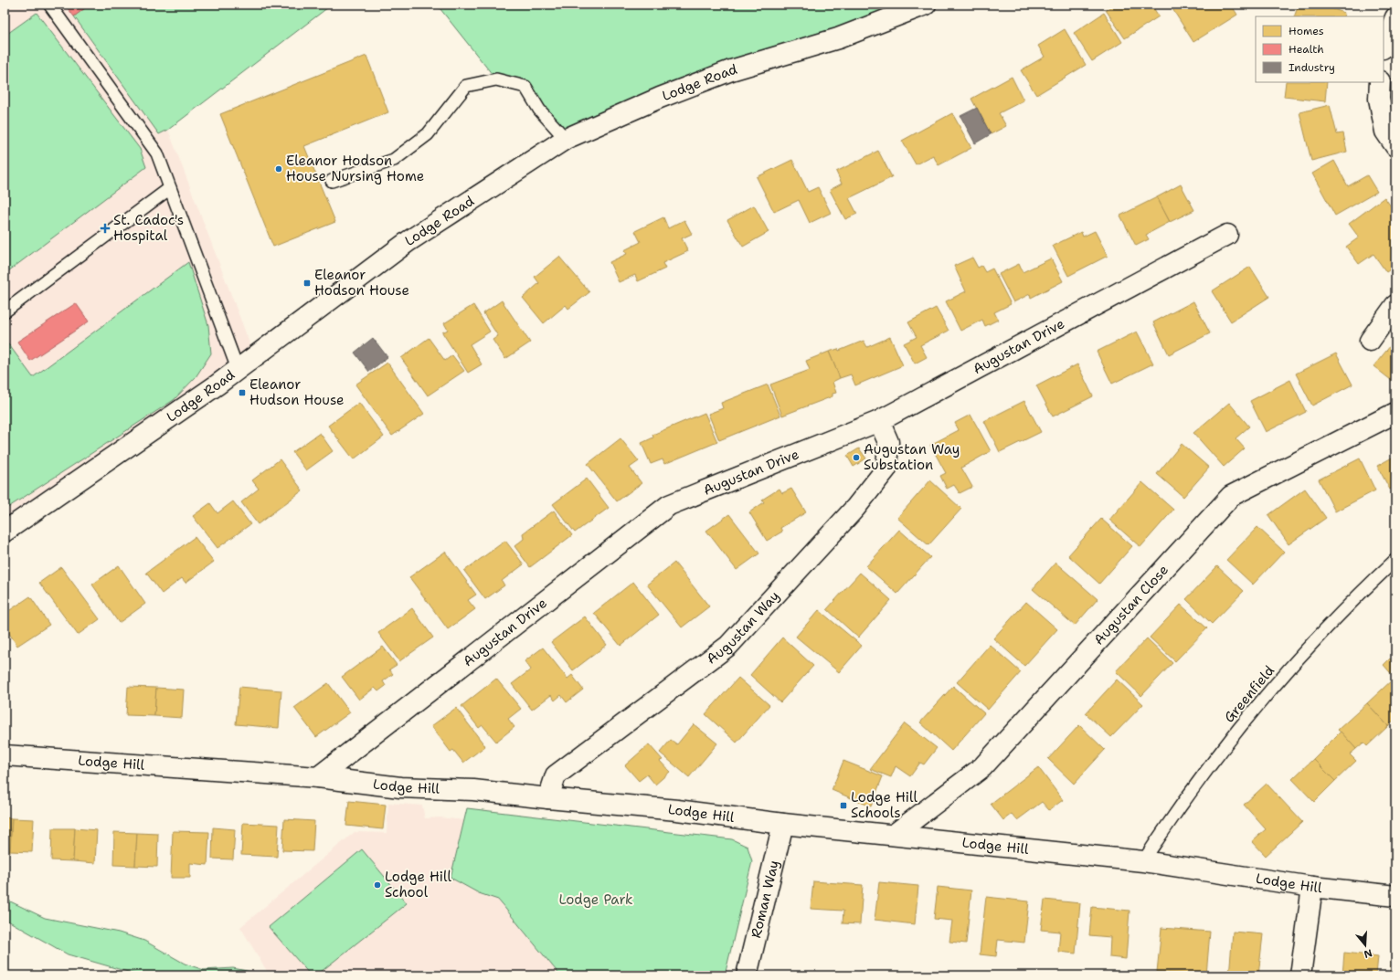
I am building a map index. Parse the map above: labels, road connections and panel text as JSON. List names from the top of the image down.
{
  "streets": {
    "street": [
      "Lodge Road",
      "Augustan Drive",
      "Augustan Close",
      "Augustan Way",
      "Lodge Hill",
      "Roman Way"
    ],
    "lane": ["Greenfield"]
  },
  "crossings": [
    ["Augustan Drive", "Augustan Way"],
    ["Augustan Drive", "Lodge Hill"],
    ["Augustan Close", "Lodge Hill"],
    ["Augustan Way", "Lodge Hill"],
    ["Greenfield", "Lodge Hill"],
    ["Lodge Hill", "Roman Way"]
  ],
  "parks": ["Lodge Park"],
  "places": {
    "other": ["Eleanor Hodson House Nursing Home", "Augustan Way Substation", "Lodge Hill School"],
    "health": ["St. Cadoc's Hospital"],
    "transit": ["Eleanor Hodson House", "Eleanor Hudson House", "Lodge Hill Schools"]
  },
  "legend": ["Homes", "Health", "Industry"],
  "north": "bottom"
}
